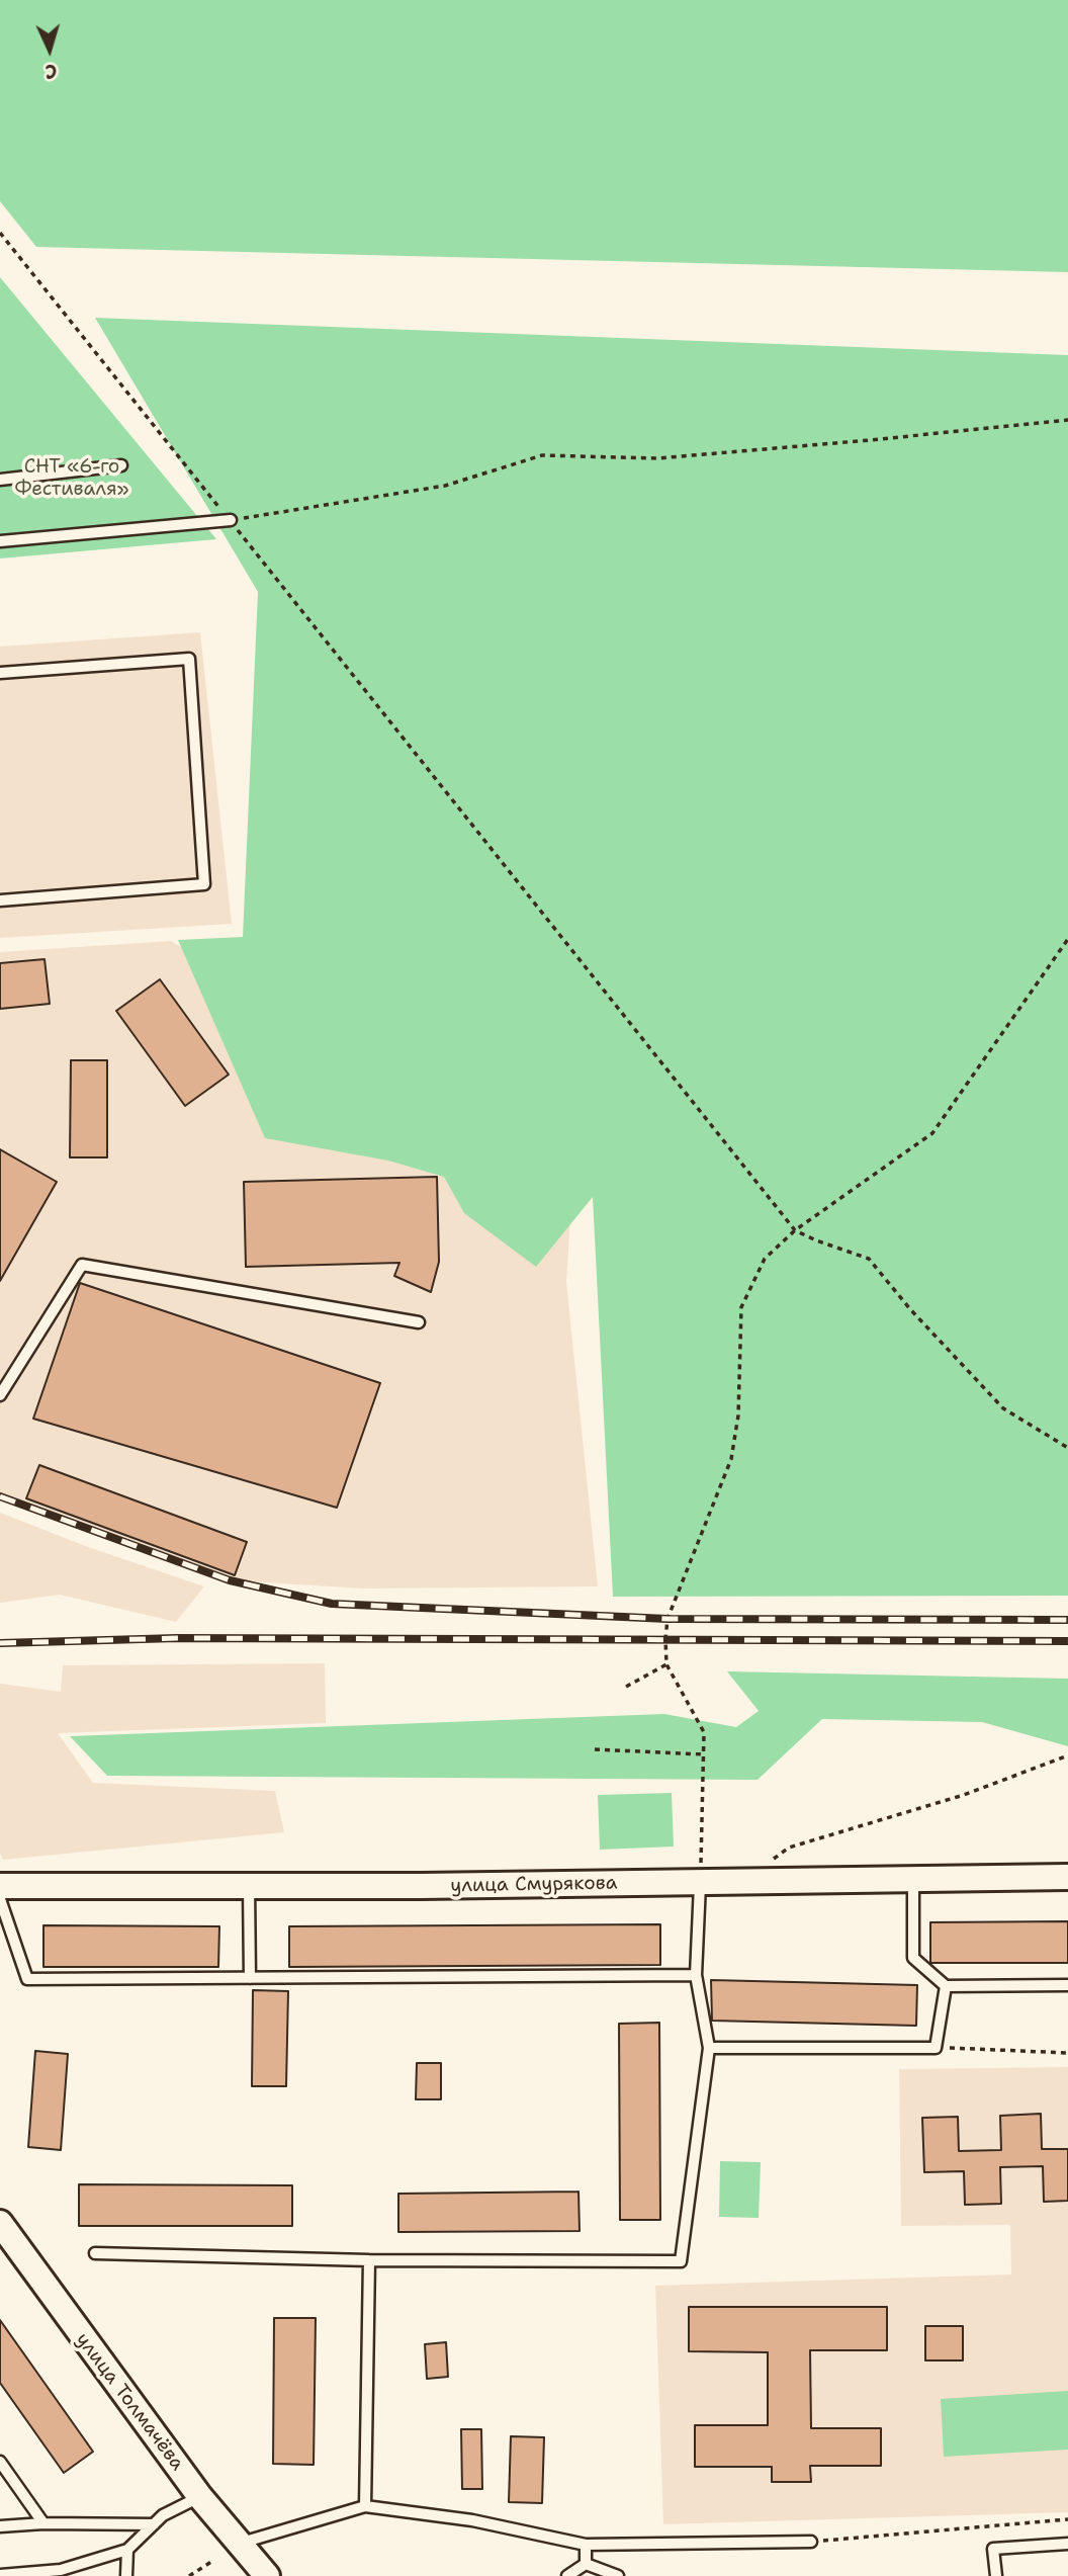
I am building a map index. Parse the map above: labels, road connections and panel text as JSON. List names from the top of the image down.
{
  "streets": {
    "street": ["улица Смурякова", "улица Толмачёва"]
  },
  "parks": ["СНТ «6-го Фестиваля»"],
  "north": "bottom"
}
